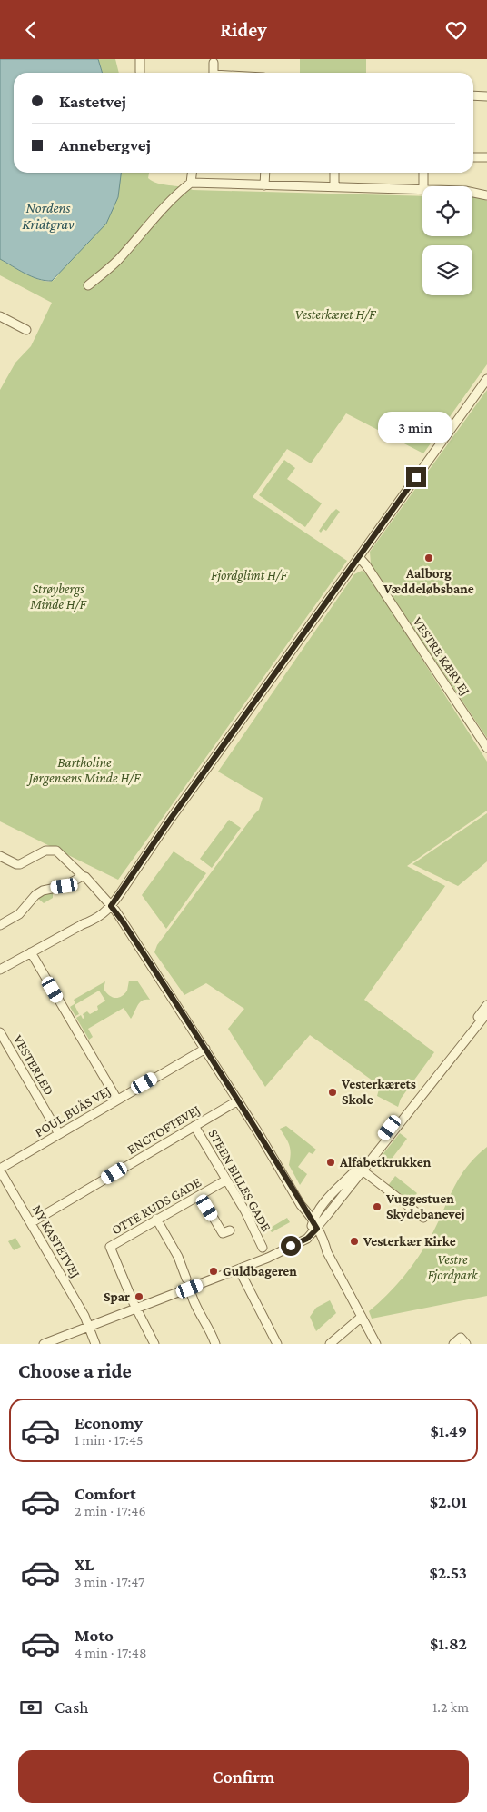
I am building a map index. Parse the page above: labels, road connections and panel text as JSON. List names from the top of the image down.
{
  "streets": {
    "street": [
      "VESTRE KÆRVEJ",
      "VESTERLED",
      "POUL BUÅS VEJ",
      "ENGTOFTEVEJ",
      "STEEN BILLES GADE",
      "OTTE RUDS GADE",
      "NY KASTETVEJ"
    ]
  },
  "crossings": [
    ["VESTERLED", "POUL BUÅS VEJ"],
    ["POUL BUÅS VEJ", "NY KASTETVEJ"],
    ["ENGTOFTEVEJ", "STEEN BILLES GADE"],
    ["ENGTOFTEVEJ", "NY KASTETVEJ"],
    ["STEEN BILLES GADE", "OTTE RUDS GADE"]
  ],
  "water": ["Nordens Kridtgrav"],
  "parks": [
    "Vesterkæret H/F",
    "Fjordglimt H/F",
    "Strøybergs Minde H/F",
    "Bartholine Jørgensens Minde H/F",
    "Vestre Fjordpark"
  ],
  "places": [
    "Aalborg Væddeløbsbane",
    "Vesterkærets Skole",
    "Alfabetkrukken",
    "Vuggestuen Skydebanevej",
    "Vesterkær Kirke",
    "Guldbageren",
    "Spar"
  ],
  "page": {
    "header": "Ridey",
    "banner": ["Kastetvej", "Annebergvej"],
    "bubble": "3 min",
    "heading": "Choose a ride",
    "list": [
      {
        "name": "Economy",
        "note": "1 min · 17:45",
        "value": "$1.49"
      },
      {
        "name": "Comfort",
        "note": "2 min · 17:46",
        "value": "$2.01"
      },
      {
        "name": "XL",
        "note": "3 min · 17:47",
        "value": "$2.53"
      },
      {
        "name": "Moto",
        "note": "4 min · 17:48",
        "value": "$1.82"
      }
    ],
    "pay": ["Cash", "1.2 km"],
    "buttons": "Confirm"
  }
}
